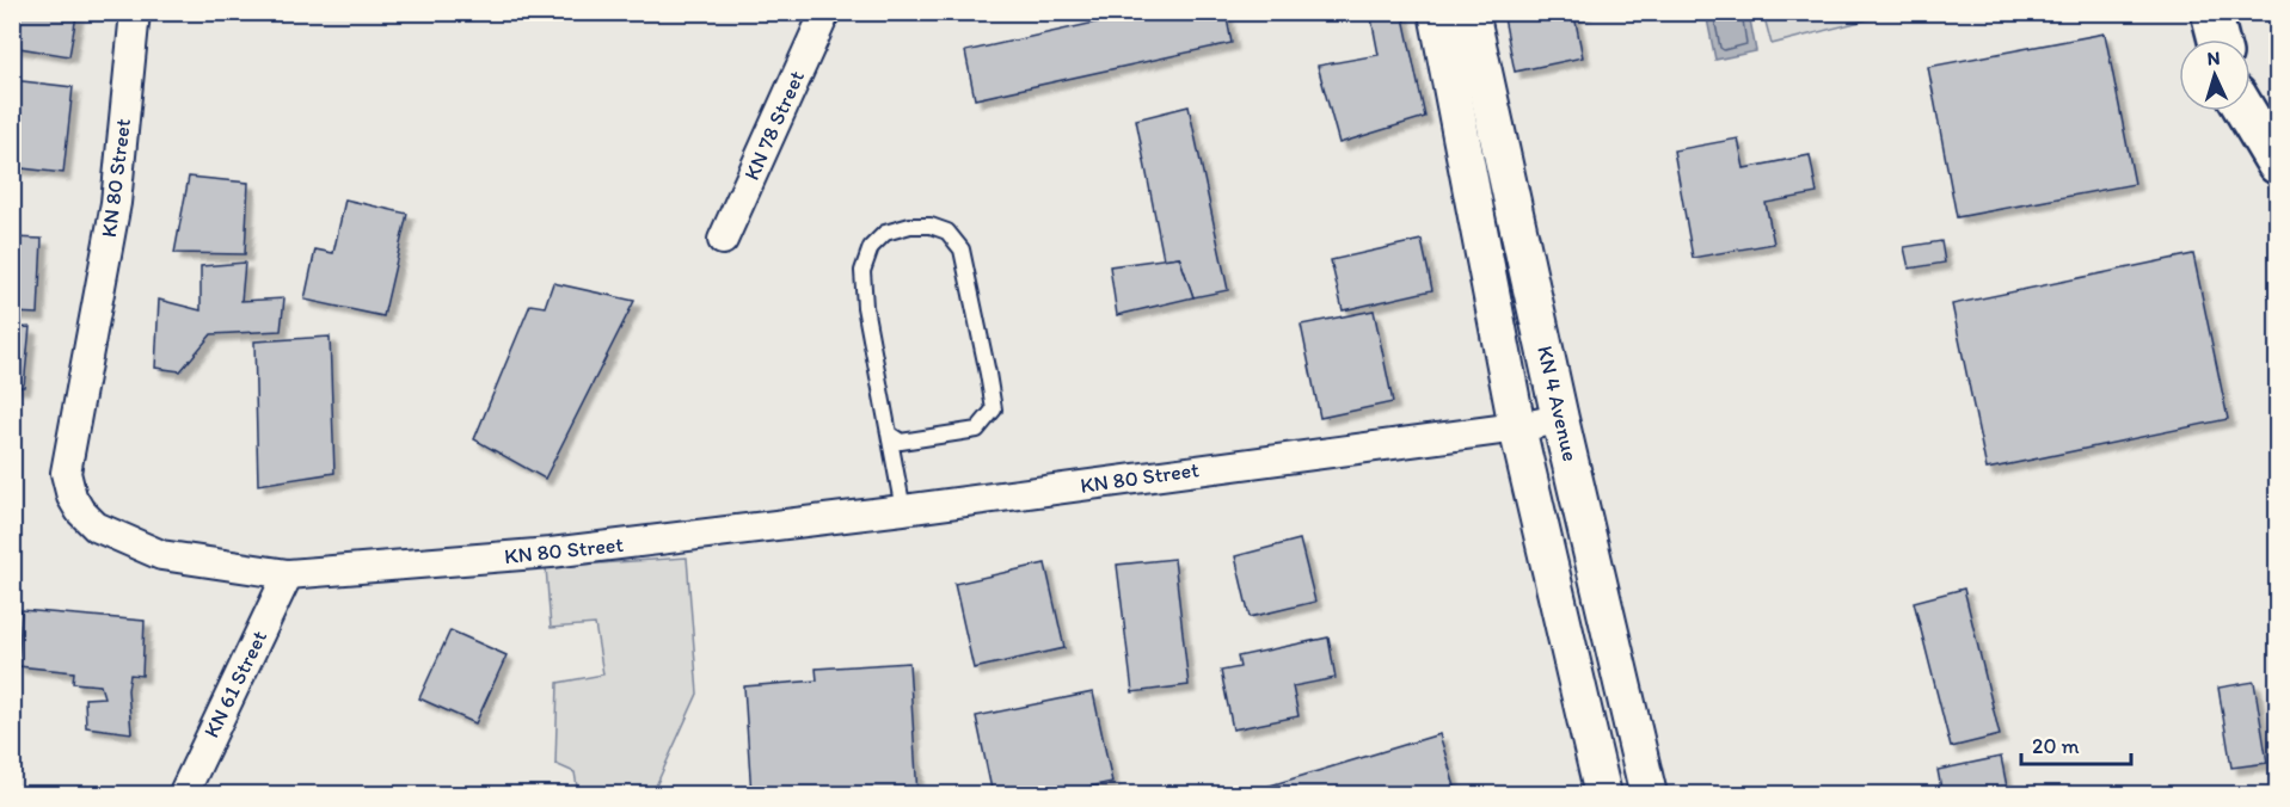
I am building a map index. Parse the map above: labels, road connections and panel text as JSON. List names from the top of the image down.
{
  "streets": {
    "street": [
      "KN 78 Street",
      "KN 80 Street",
      "KN 4 Avenue",
      "KN 61 Street"
    ]
  },
  "crossings": [
    ["KN 80 Street", "KN 4 Avenue"],
    ["KN 80 Street", "KN 61 Street"]
  ],
  "scale_bar": "20 m",
  "north": "top"
}
